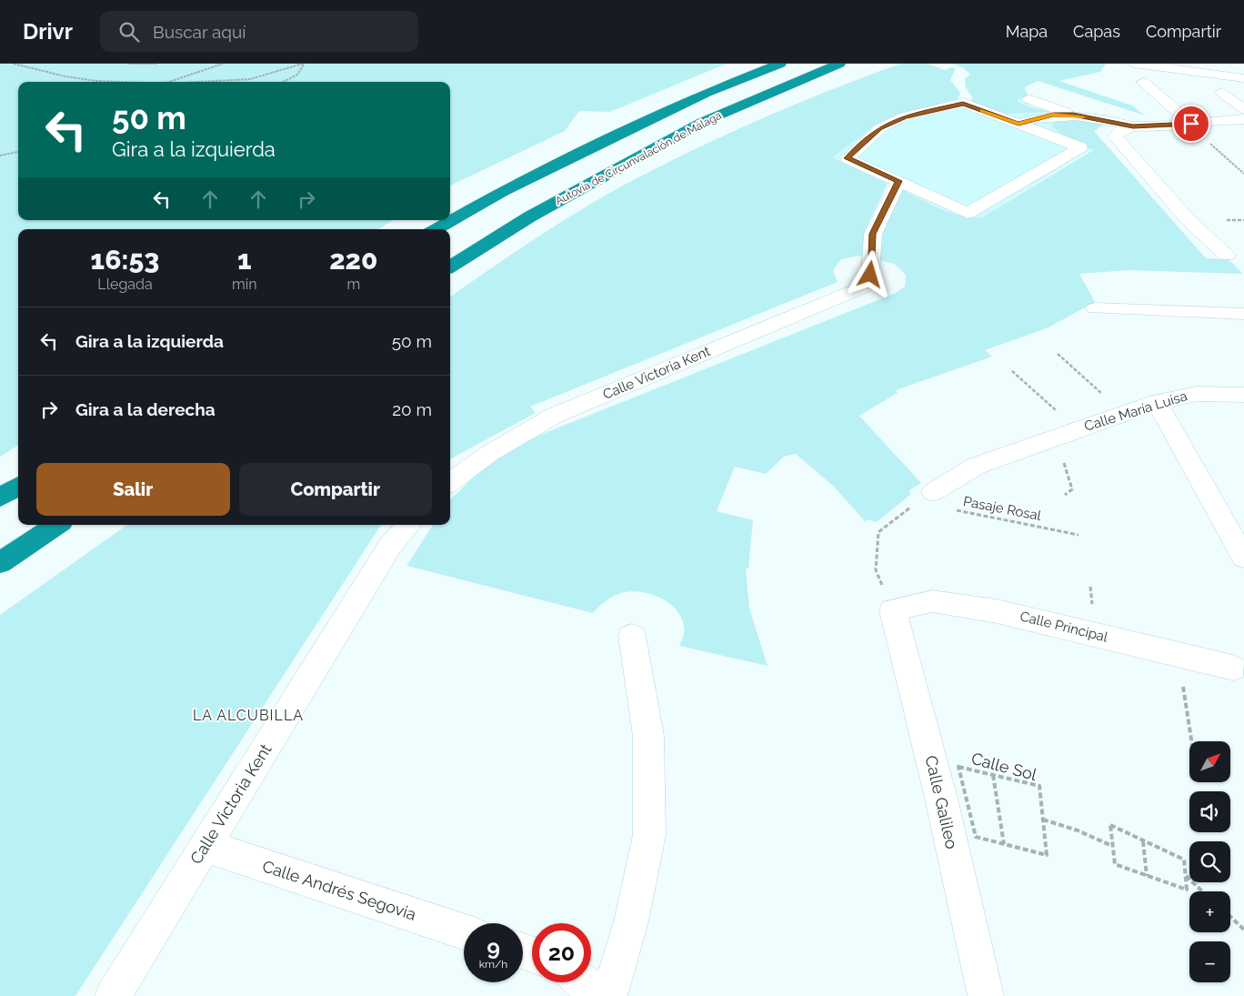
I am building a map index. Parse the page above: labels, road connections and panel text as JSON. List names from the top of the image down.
{
  "streets": {
    "highway": ["Autovía de Circunvalación de Málaga"],
    "street": [
      "Calle Victoria Kent",
      "Calle María Luisa",
      "Calle Principal",
      "Calle Galileo",
      "Calle Andrés Segovia"
    ],
    "path": ["Pasaje Rosal", "Calle Sol"]
  },
  "crossings": [
    ["Calle Victoria Kent", "Calle Andrés Segovia"],
    ["Calle María Luisa", "Pasaje Rosal"],
    ["Calle Principal", "Calle Galileo"]
  ],
  "districts": ["LA ALCUBILLA"],
  "north": "top right",
  "page": {
    "header": "Drivr",
    "search": "Buscar aquí",
    "nav": ["Mapa", "Capas", "Compartir"],
    "turn": ["50 m", "Gira a la izquierda"],
    "eta": [
      "16:53",
      "Llegada",
      "1",
      "min",
      "220",
      "m"
    ],
    "list": [
      {
        "name": "Gira a la izquierda",
        "value": "50 m"
      },
      {
        "name": "Gira a la derecha",
        "value": "20 m"
      }
    ],
    "buttons": ["Salir", "Compartir"],
    "map_buttons": ["+", "−"],
    "speed": "9 km/h",
    "limit": "20"
  }
}
